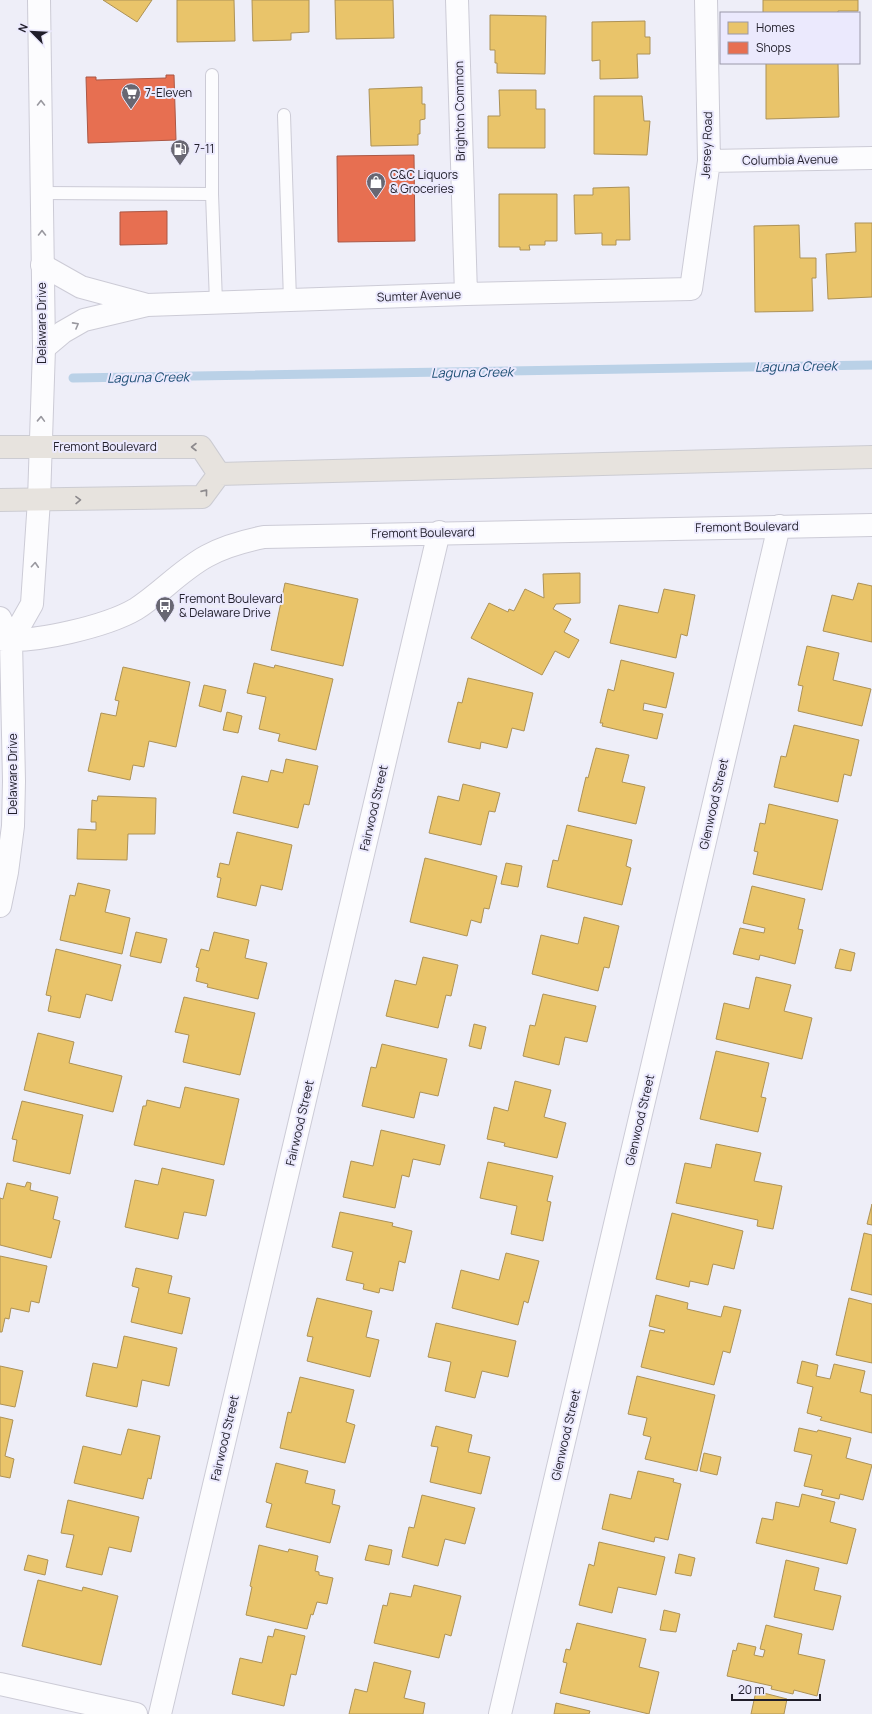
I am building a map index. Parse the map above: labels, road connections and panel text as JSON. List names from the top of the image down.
{
  "streets": {
    "main road": ["Fremont Boulevard"],
    "street": [
      "Brighton Common",
      "Jersey Road",
      "Columbia Avenue",
      "Sumter Avenue",
      "Delaware Drive",
      "Glenwood Street",
      "Fairwood Street"
    ]
  },
  "crossings": [
    ["Brighton Common", "Sumter Avenue"],
    ["Jersey Road", "Columbia Avenue"],
    ["Jersey Road", "Sumter Avenue"],
    ["Sumter Avenue", "Delaware Drive"],
    ["Delaware Drive", "Fremont Boulevard"],
    ["Fremont Boulevard", "Glenwood Street"],
    ["Fremont Boulevard", "Fairwood Street"]
  ],
  "one_way": ["Delaware Drive"],
  "water": ["Laguna Creek"],
  "places": {
    "supermarket": ["7-Eleven"],
    "fuel station": ["7-11"],
    "shop": ["C&C Liquors & Groceries"],
    "bus stop": ["Fremont Boulevard & Delaware Drive"]
  },
  "legend": ["Homes", "Shops"],
  "scale_bar": "20 m",
  "north": "top left"
}
